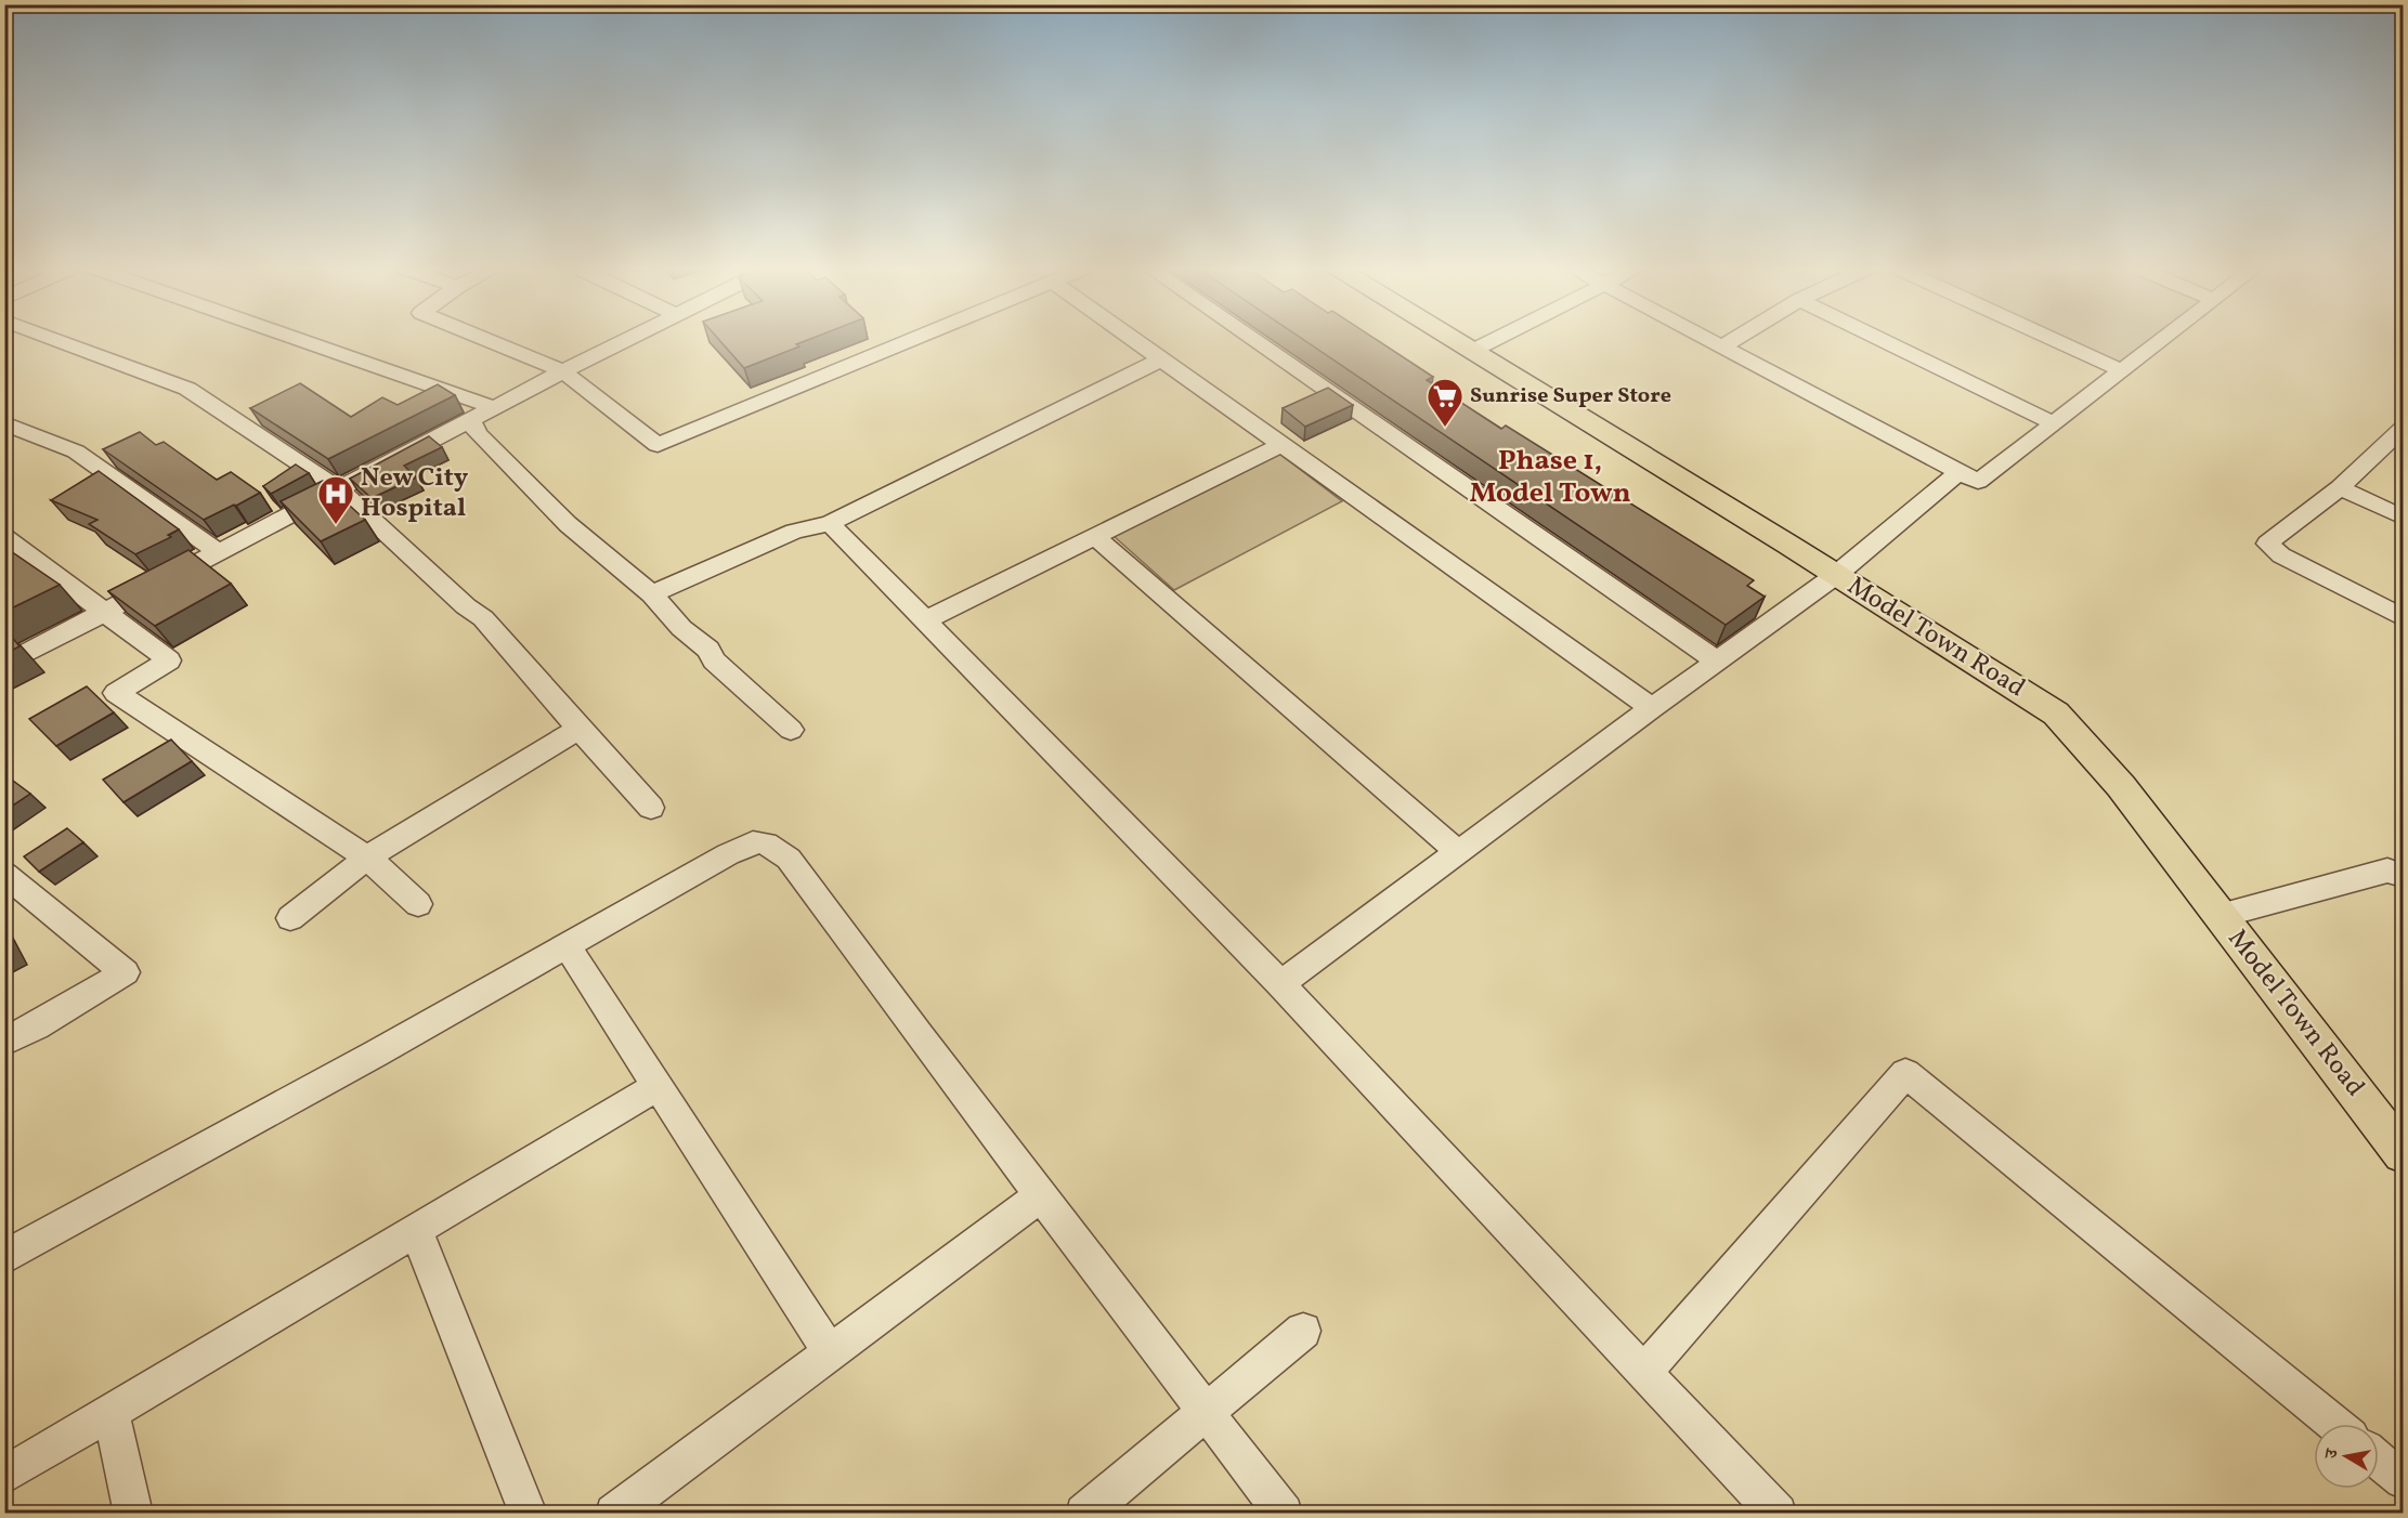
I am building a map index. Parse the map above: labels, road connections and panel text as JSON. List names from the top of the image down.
{
  "streets": {
    "main road": ["Model Town Road"]
  },
  "districts": ["Phase 1, Model Town"],
  "places": {
    "supermarket": ["Sunrise Super Store"],
    "hospital": ["New City Hospital"]
  },
  "north": "left"
}
